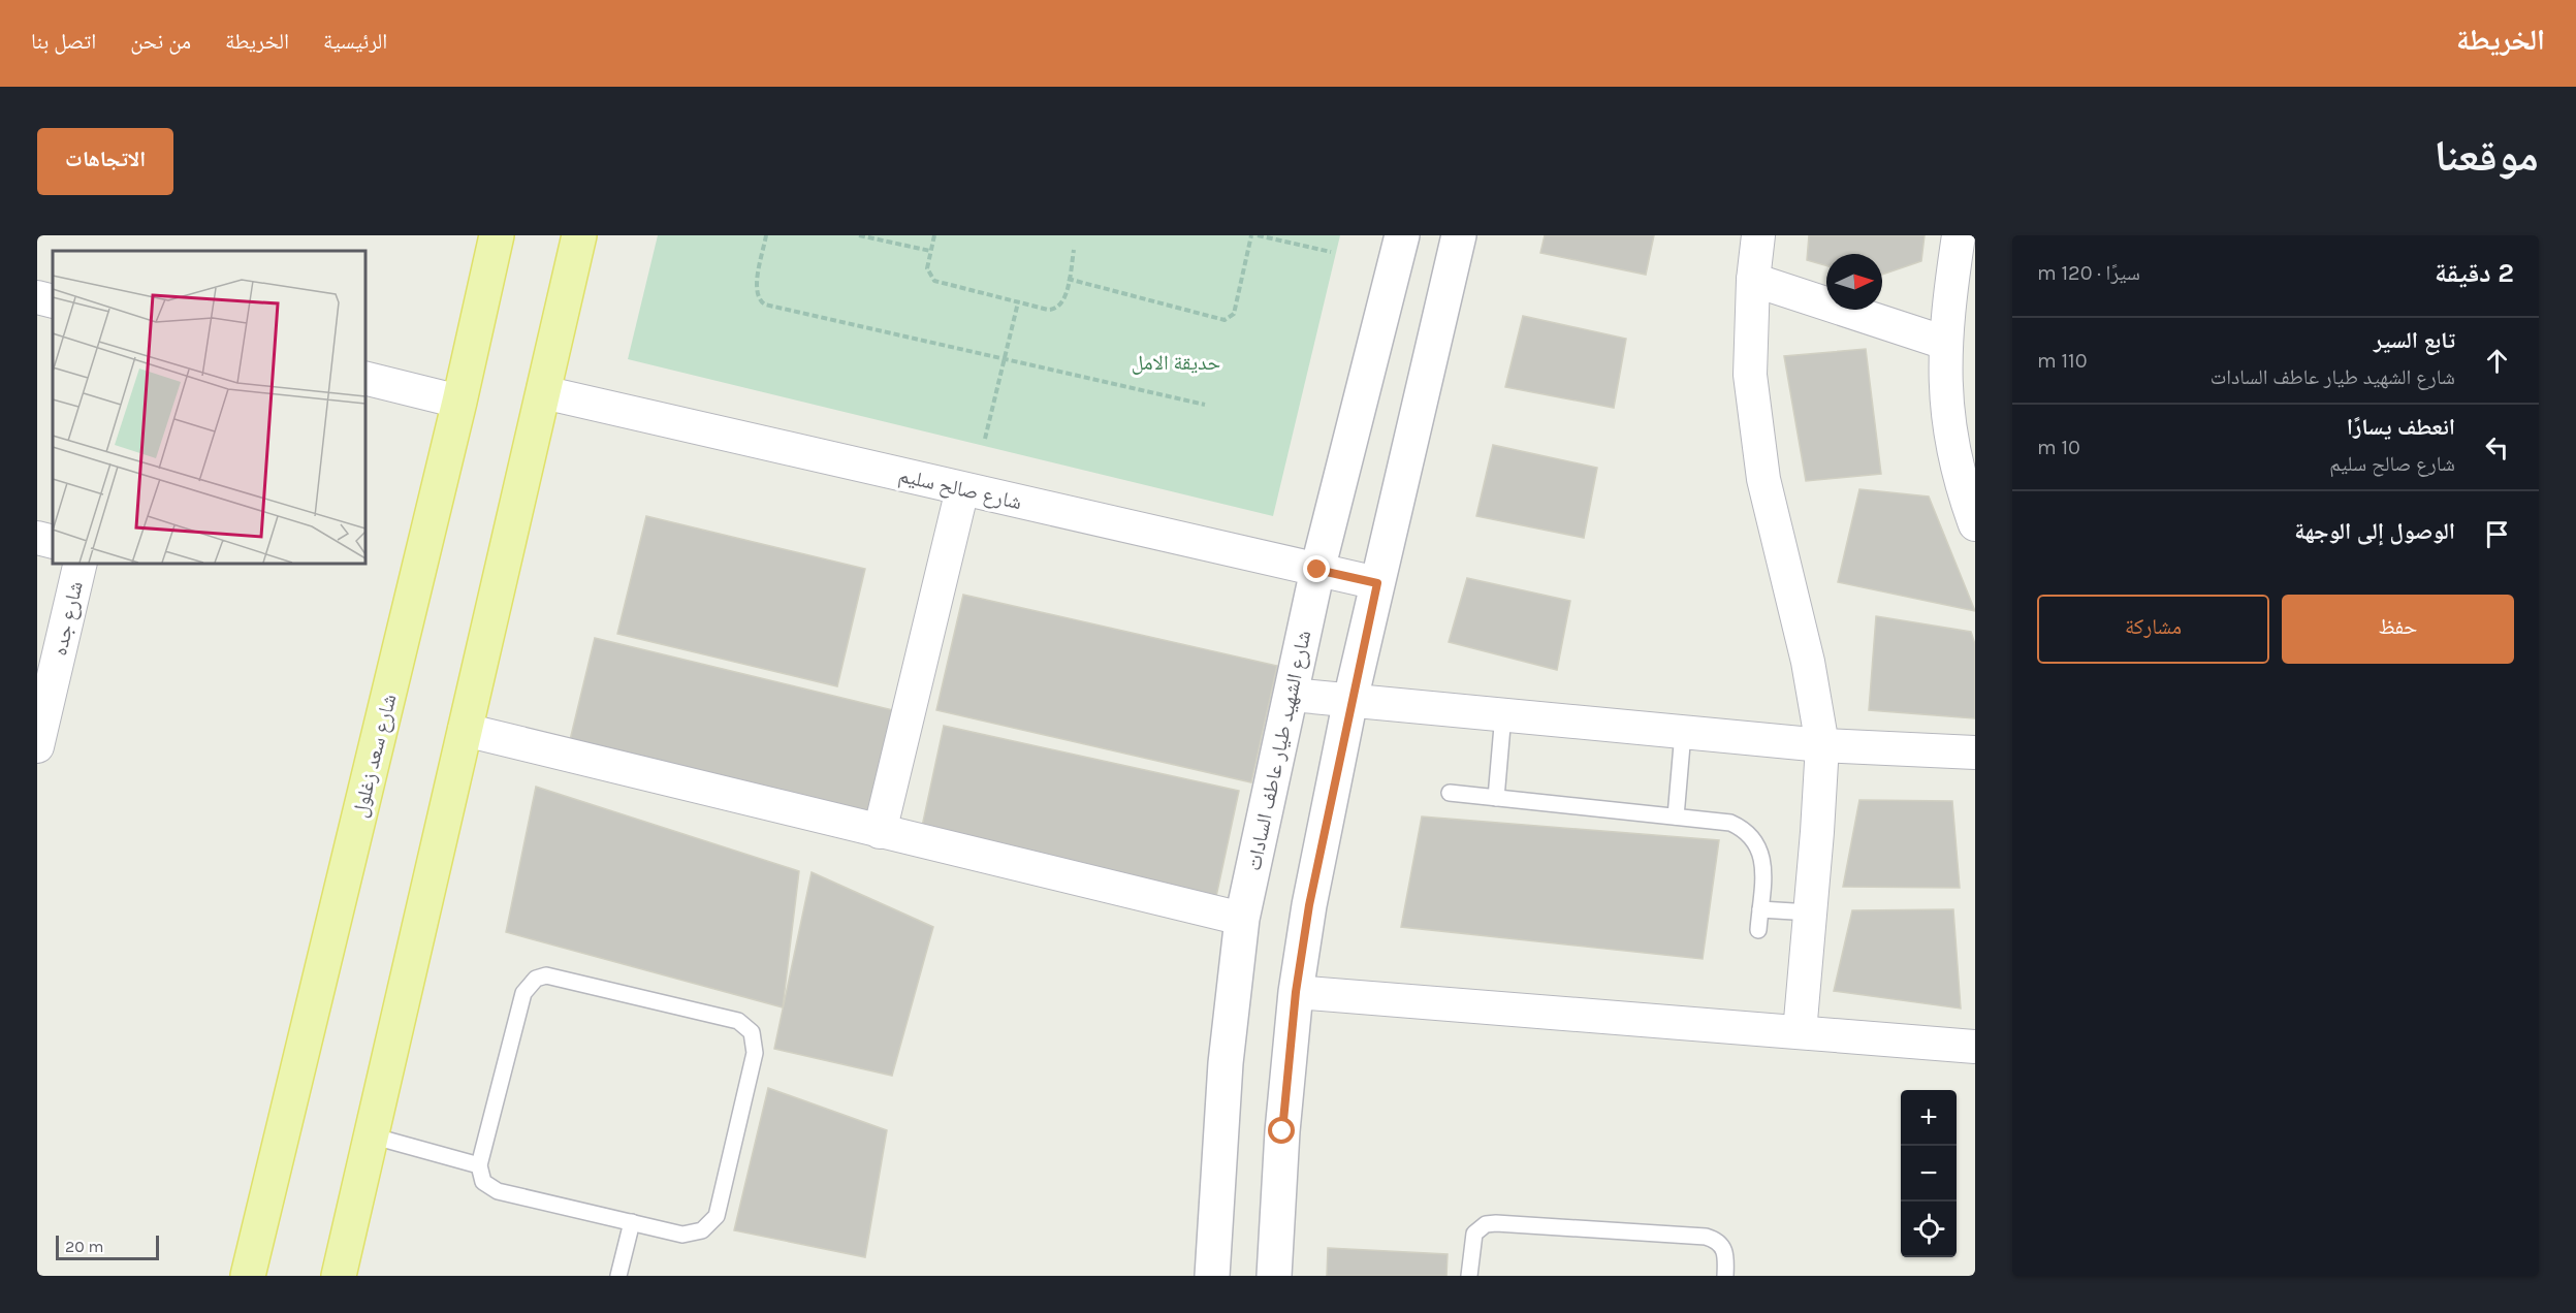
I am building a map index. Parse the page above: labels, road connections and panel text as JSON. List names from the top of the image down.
{
  "streets": {
    "main road": ["شارع سعد زغلول"],
    "street": ["شارع صالح سليم", "شارع جده", "شارع الشهيد طيار عاطف السادات"]
  },
  "crossings": [
    ["شارع صالح سليم", "شارع الشهيد طيار عاطف السادات"]
  ],
  "parks": ["حديقة الامل"],
  "scale_bar": "20 m",
  "north": "right",
  "page": {
    "header": "الخريطة",
    "nav": [
      "الرئيسية",
      "الخريطة",
      "من نحن",
      "اتصل بنا"
    ],
    "title": "موقعنا",
    "buttons": [
      "الاتجاهات",
      ["حفظ", "مشاركة"]
    ],
    "heading": ["2 دقيقة", "سيرًا · 120 m"],
    "list": [
      ["تابع السير", "شارع الشهيد طيار عاطف السادات", "110 m"],
      ["انعطف يسارًا", "شارع صالح سليم", "10 m"],
      "الوصول إلى الوجهة"
    ],
    "map_buttons": ["+", "−"],
    "scale": "20 m"
  }
}
